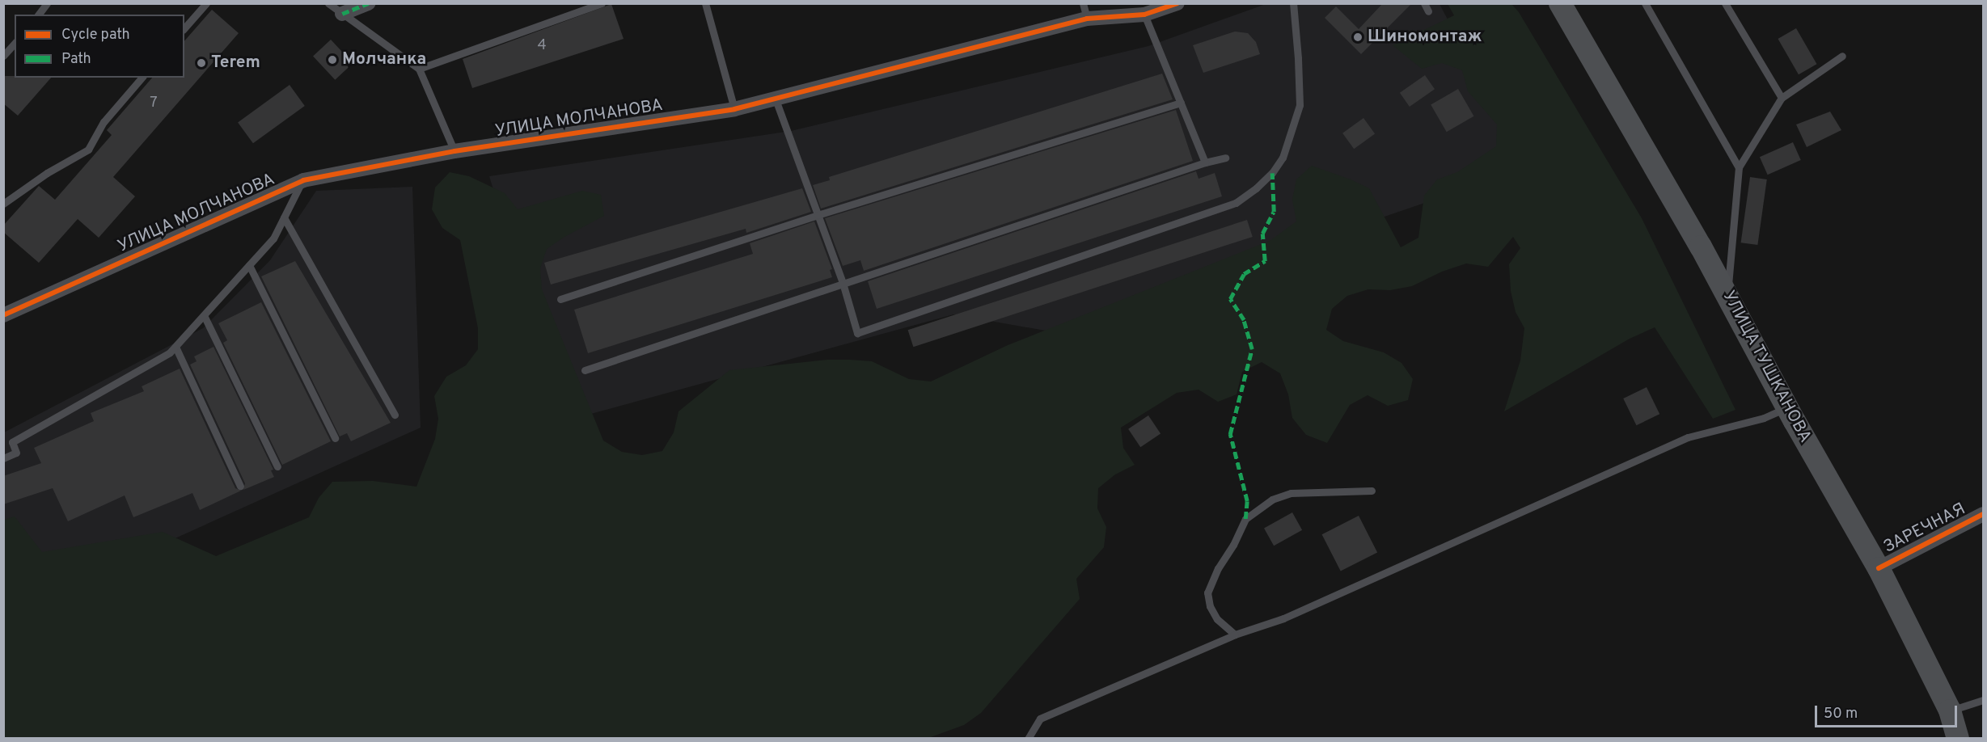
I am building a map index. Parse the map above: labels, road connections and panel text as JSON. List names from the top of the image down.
{
  "streets": {
    "main road": ["УЛИЦА ТУШКАНОВА"],
    "street": ["УЛИЦА МОЛЧАНОВА", "ЗАРЕЧНАЯ"]
  },
  "crossings": [
    ["УЛИЦА ТУШКАНОВА", "ЗАРЕЧНАЯ"]
  ],
  "places": ["Шиномонтаж", "Молчанка", "Terem"],
  "house_numbers": ["4", "7"],
  "legend": ["Cycle path", "Path"],
  "scale_bar": "50 m"
}
